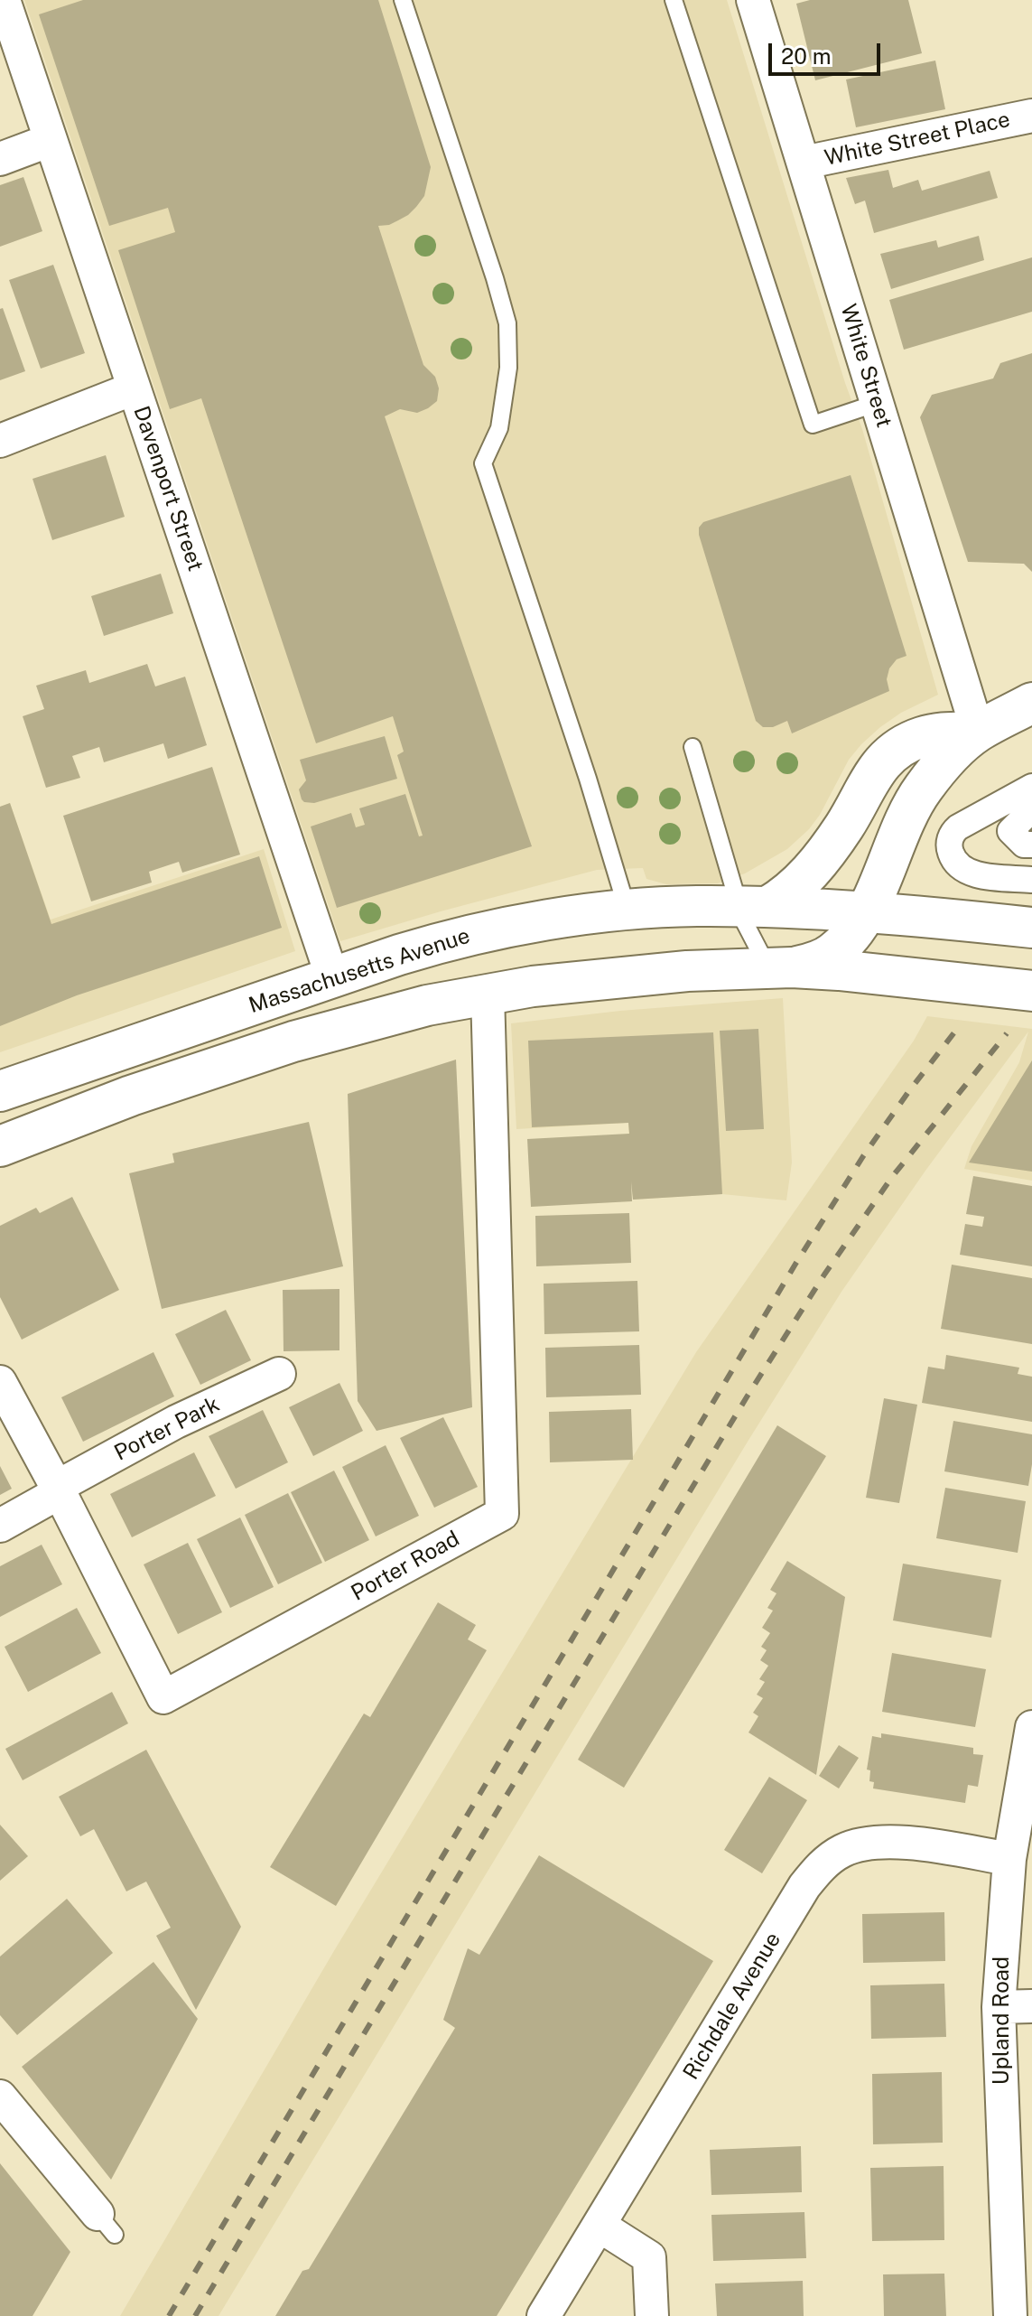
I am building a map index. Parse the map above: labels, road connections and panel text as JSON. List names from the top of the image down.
{
  "streets": {
    "main road": ["Massachusetts Avenue"],
    "street": [
      "White Street Place",
      "White Street",
      "Davenport Street",
      "Porter Park",
      "Porter Road",
      "Richdale Avenue",
      "Upland Road"
    ]
  },
  "crossings": [
    ["White Street Place", "White Street"],
    ["Davenport Street", "Massachusetts Avenue"],
    ["Porter Park", "Porter Road"],
    ["Richdale Avenue", "Upland Road"]
  ],
  "scale_bar": "20 m"
}
